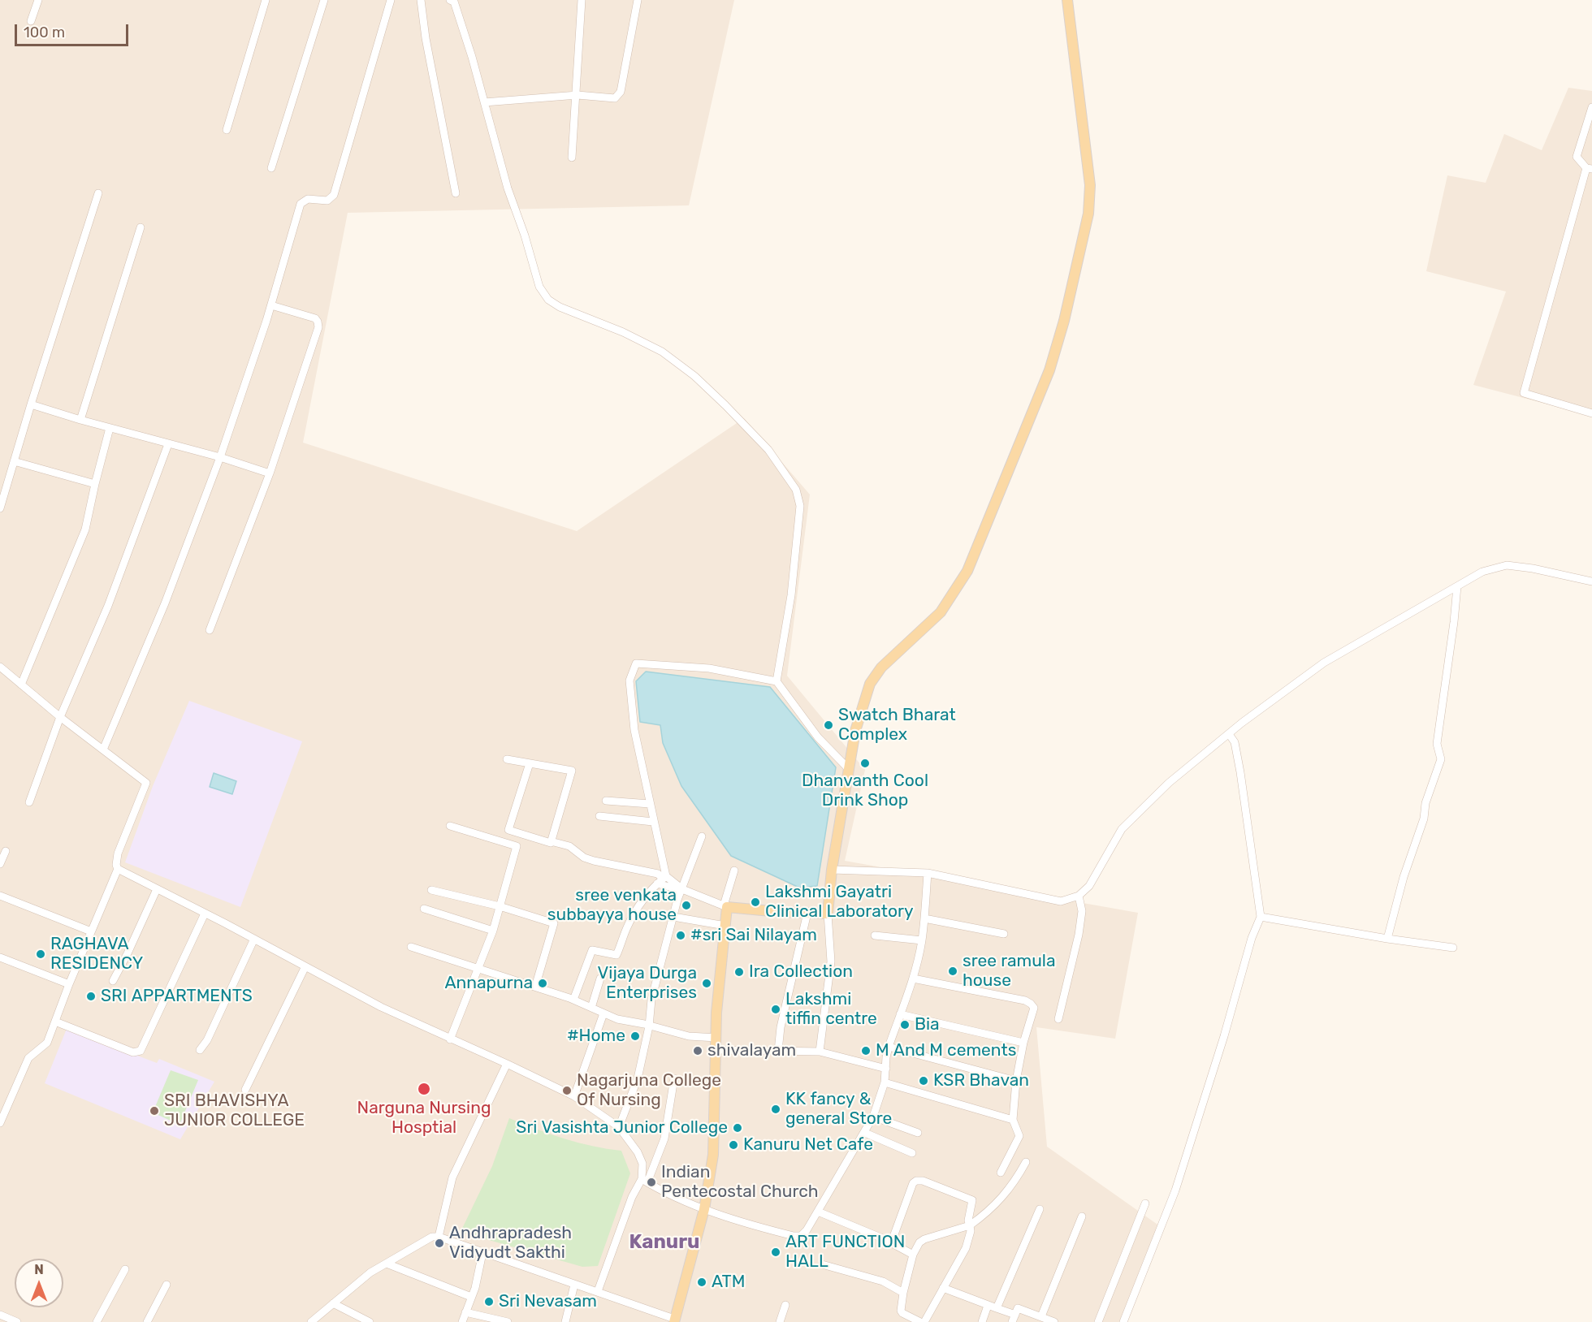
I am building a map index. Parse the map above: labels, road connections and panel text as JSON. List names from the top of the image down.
{
  "districts": ["Kanuru"],
  "places": [
    "Swatch Bharat Complex",
    "Dhanvanth Cool Drink Shop",
    "Lakshmi Gayatri Clinical Laboratory",
    "sree venkata subbayya house",
    "#sri Sai Nilayam",
    "RAGHAVA RESIDENCY",
    "sree ramula house",
    "Ira Collection",
    "Annapurna",
    "Vijaya Durga Enterprises",
    "SRI APPARTMENTS",
    "Lakshmi tiffin centre",
    "Bia",
    "#Home",
    "shivalayam",
    "M And M cements",
    "KSR Bhavan",
    "Narguna Nursing Hosptial",
    "Nagarjuna College Of Nursing",
    "KK fancy & general Store",
    "SRI BHAVISHYA JUNIOR COLLEGE",
    "Sri Vasishta Junior College",
    "Kanuru Net Cafe",
    "Indian Pentecostal Church",
    "Andhrapradesh Vidyudt Sakthi",
    "ART FUNCTION HALL",
    "ATM",
    "Sri Nevasam"
  ],
  "scale_bar": "100 m",
  "north": "top"
}
